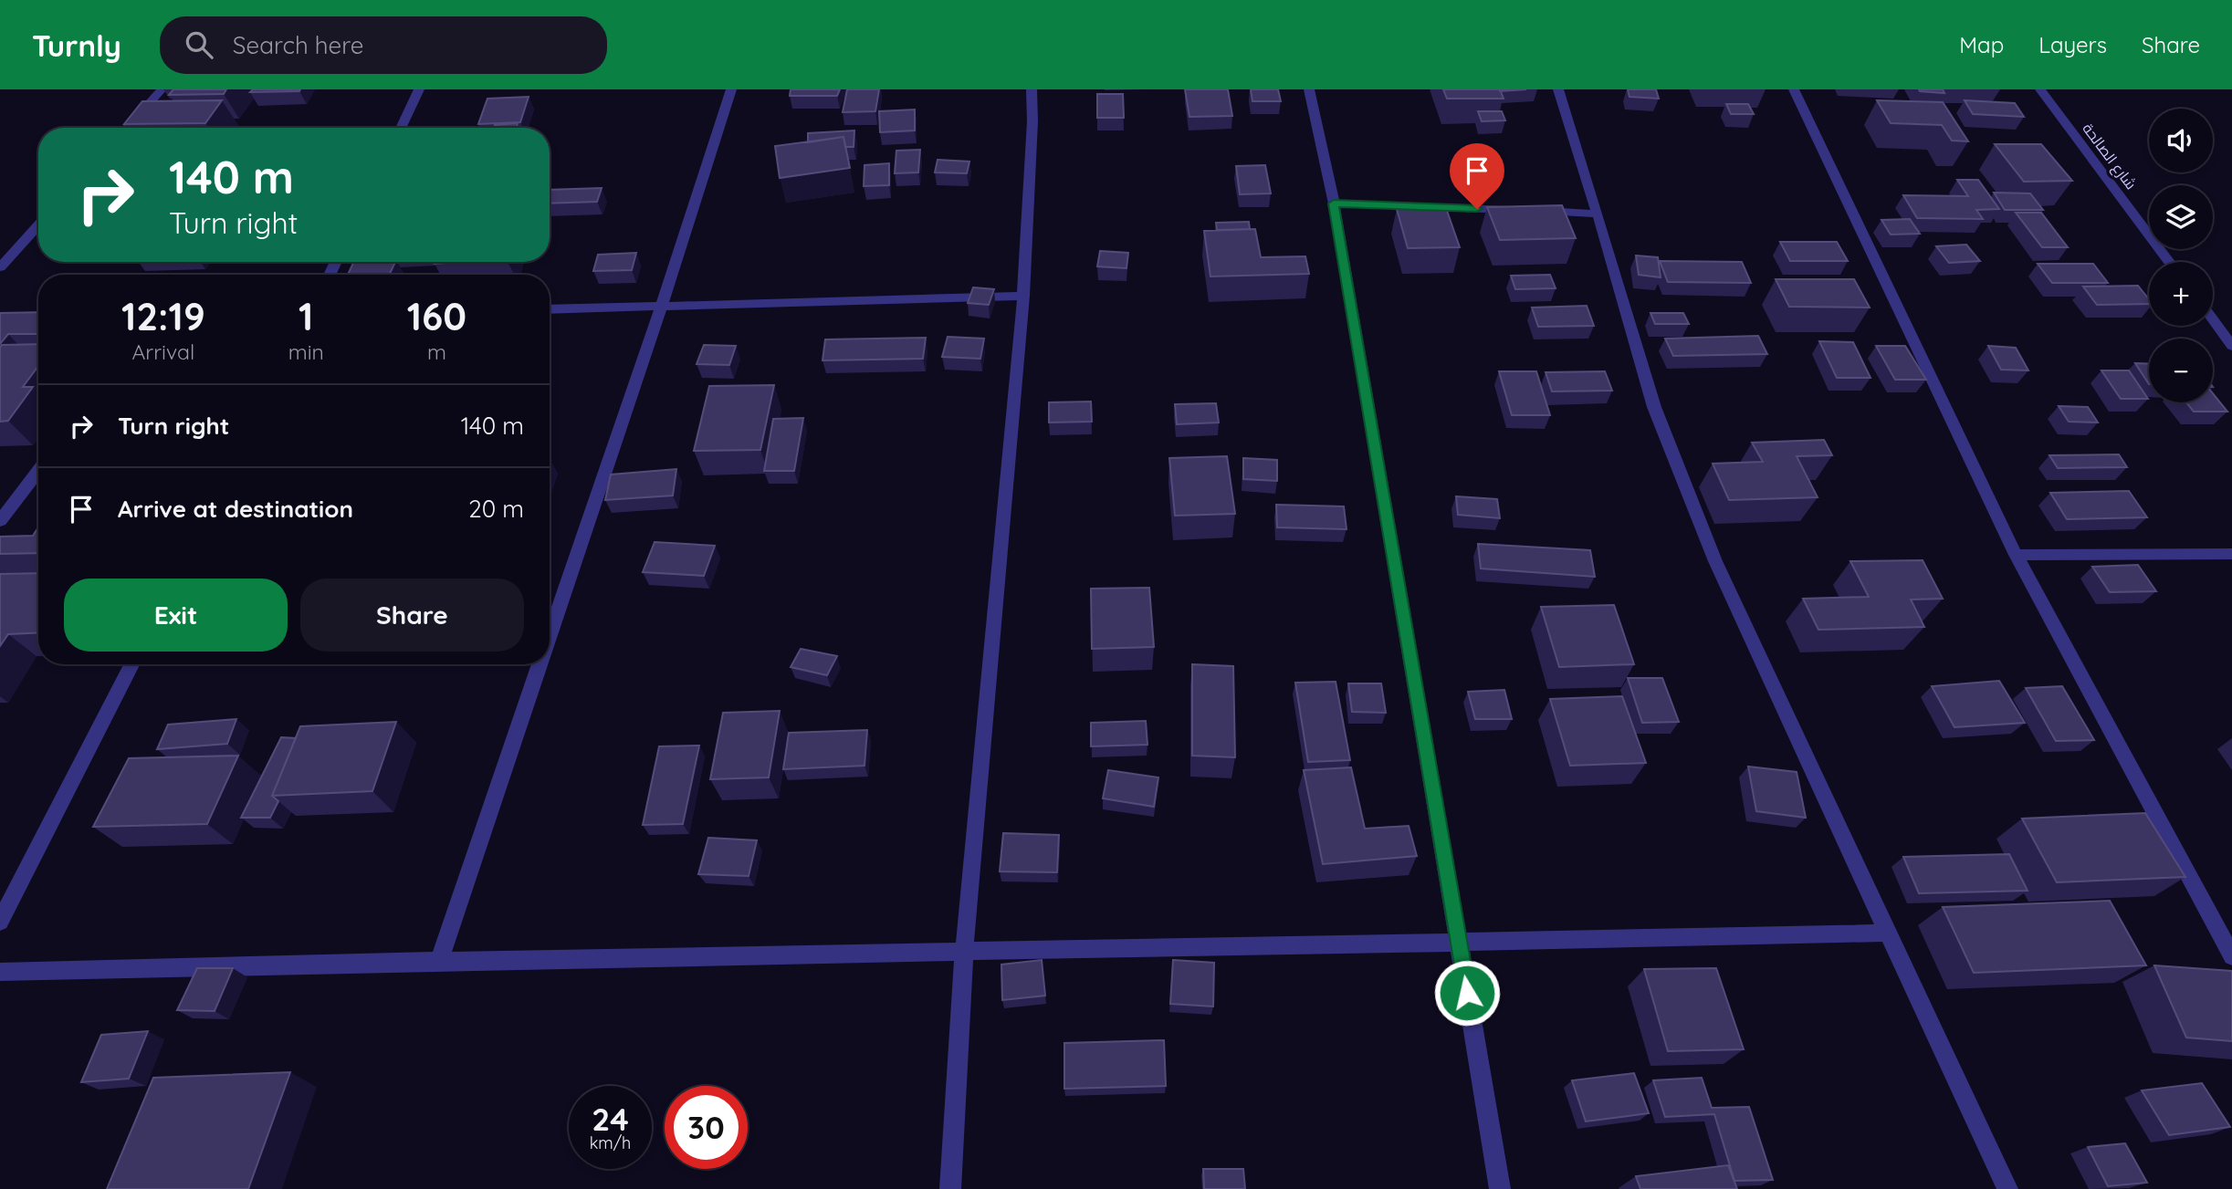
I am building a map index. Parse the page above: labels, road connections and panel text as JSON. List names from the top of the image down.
{
  "streets": {
    "street": ["شارع الصالحة"]
  },
  "page": {
    "header": "Turnly",
    "search": "Search here",
    "nav": ["Map", "Layers", "Share"],
    "map_buttons": ["+", "−"],
    "turn": ["140 m", "Turn right"],
    "eta": [
      "12:19",
      "Arrival",
      "1",
      "min",
      "160",
      "m"
    ],
    "list": [
      {
        "name": "Turn right",
        "value": "140 m"
      },
      {
        "name": "Arrive at destination",
        "value": "20 m"
      }
    ],
    "buttons": ["Exit", "Share"],
    "speed": "24 km/h",
    "limit": "30"
  }
}
